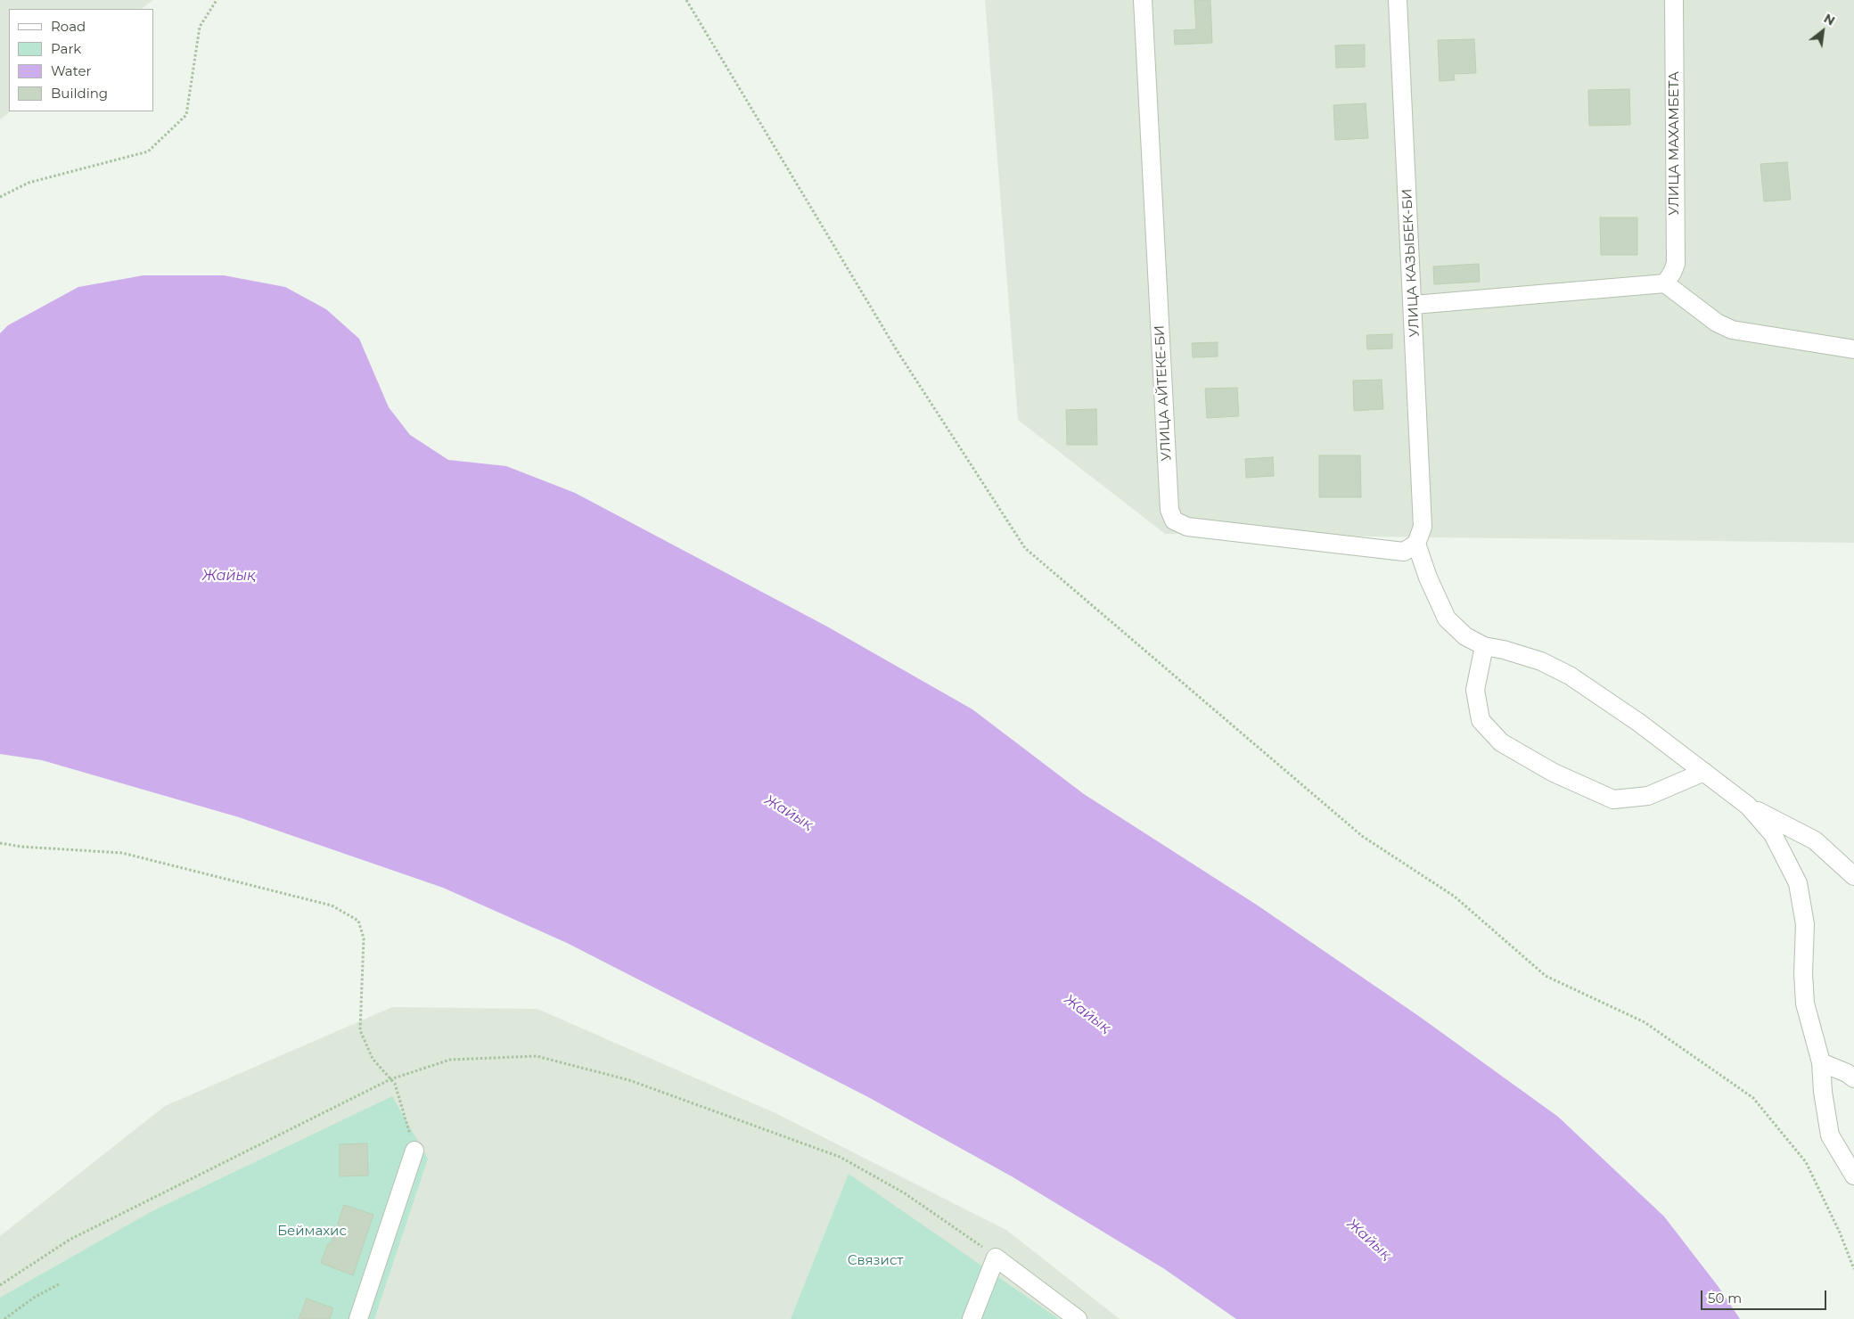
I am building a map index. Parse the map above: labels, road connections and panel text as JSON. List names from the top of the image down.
{
  "streets": {
    "street": ["УЛИЦА МАХАМБЕТА", "УЛИЦА КАЗЫБЕК-БИ", "УЛИЦА АЙТЕКЕ-БИ"]
  },
  "crossings": [
    ["УЛИЦА КАЗЫБЕК-БИ", "УЛИЦА АЙТЕКЕ-БИ"]
  ],
  "water": ["Жайық"],
  "parks": ["Беймахис", "Связист"],
  "legend": [
    "Road",
    "Park",
    "Water",
    "Building"
  ],
  "scale_bar": "50 m",
  "north": "top right"
}
